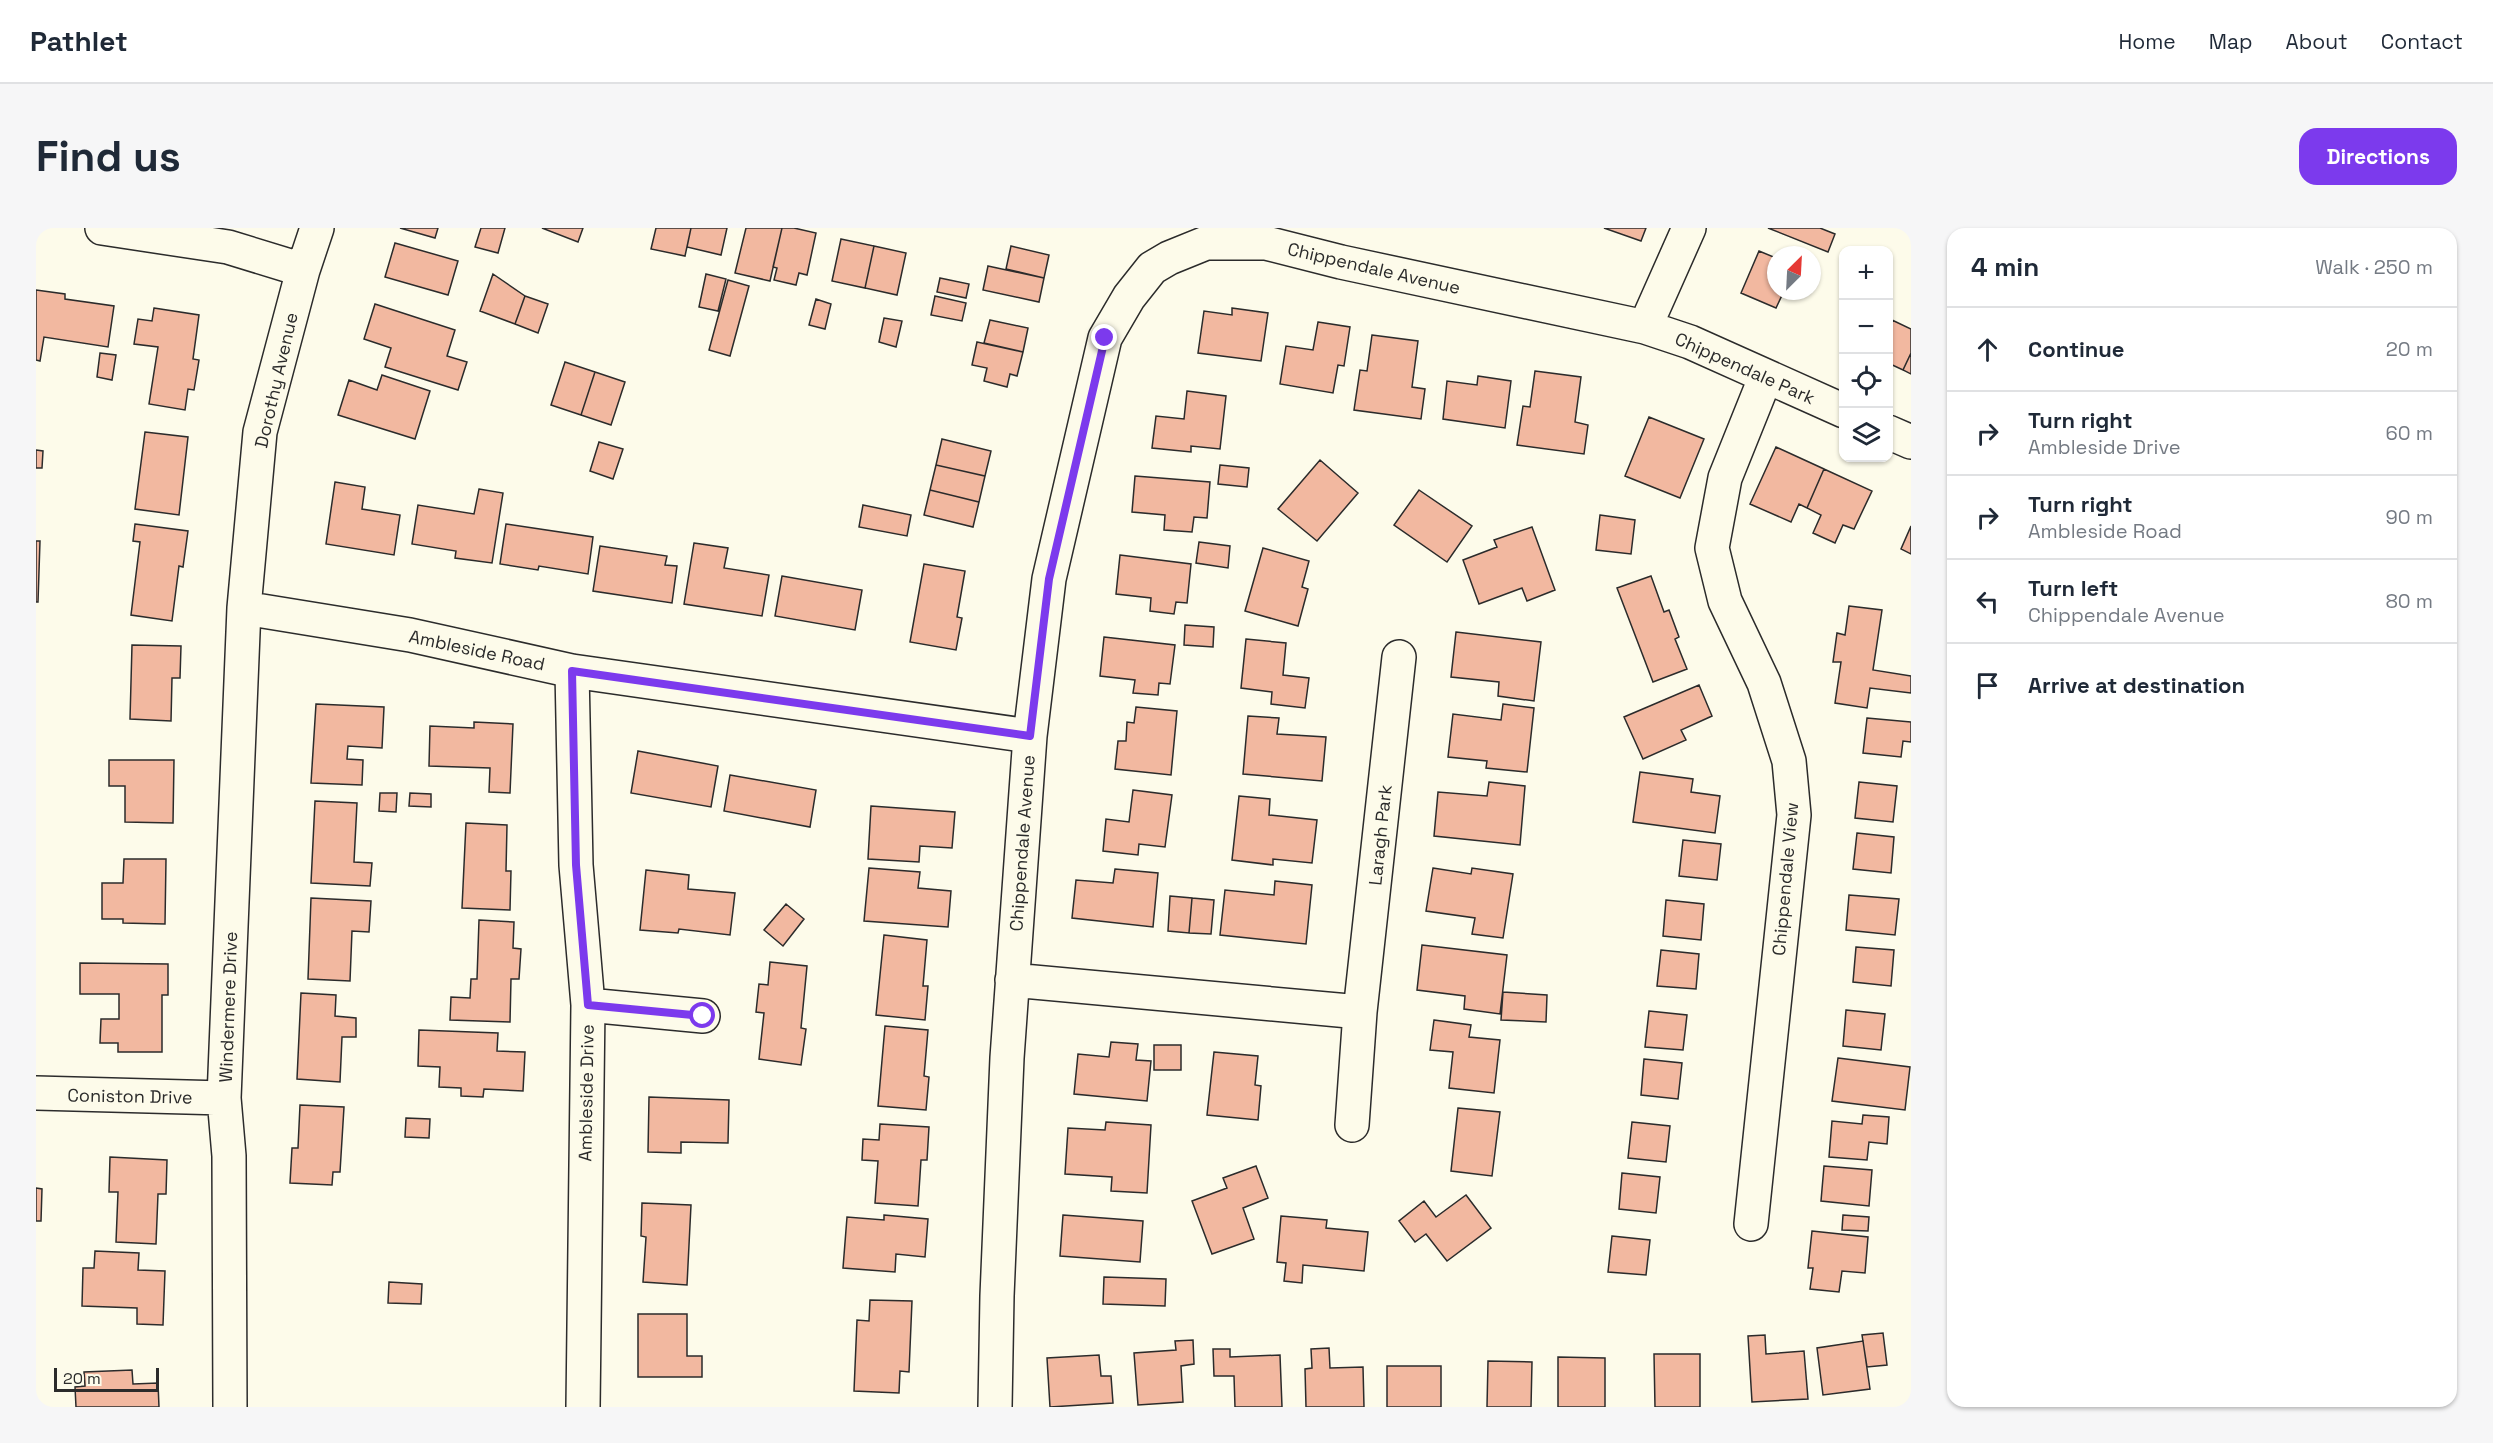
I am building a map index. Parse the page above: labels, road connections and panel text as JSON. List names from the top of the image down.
{
  "streets": {
    "street": [
      "Chippendale Avenue",
      "Chippendale Park",
      "Dorothy Avenue",
      "Ambleside Road",
      "Laragh Park",
      "Chippendale View",
      "Windermere Drive",
      "Ambleside Drive",
      "Coniston Drive"
    ]
  },
  "crossings": [
    ["Chippendale Avenue", "Chippendale Park"],
    ["Chippendale Avenue", "Ambleside Road"],
    ["Chippendale Park", "Chippendale View"],
    ["Dorothy Avenue", "Ambleside Road"],
    ["Dorothy Avenue", "Windermere Drive"],
    ["Ambleside Road", "Windermere Drive"],
    ["Ambleside Road", "Ambleside Drive"],
    ["Windermere Drive", "Coniston Drive"]
  ],
  "scale_bar": "20 m",
  "north": "top right",
  "page": {
    "header": "Pathlet",
    "nav": [
      "Home",
      "Map",
      "About",
      "Contact"
    ],
    "buttons": "Directions",
    "title": "Find us",
    "heading": ["4 min", "Walk · 250 m"],
    "map_buttons": ["+", "−"],
    "list": [
      ["Continue", "20 m"],
      ["Turn right", "Ambleside Drive", "60 m"],
      ["Turn right", "Ambleside Road", "90 m"],
      ["Turn left", "Chippendale Avenue", "80 m"],
      "Arrive at destination"
    ],
    "scale": "20 m"
  }
}
